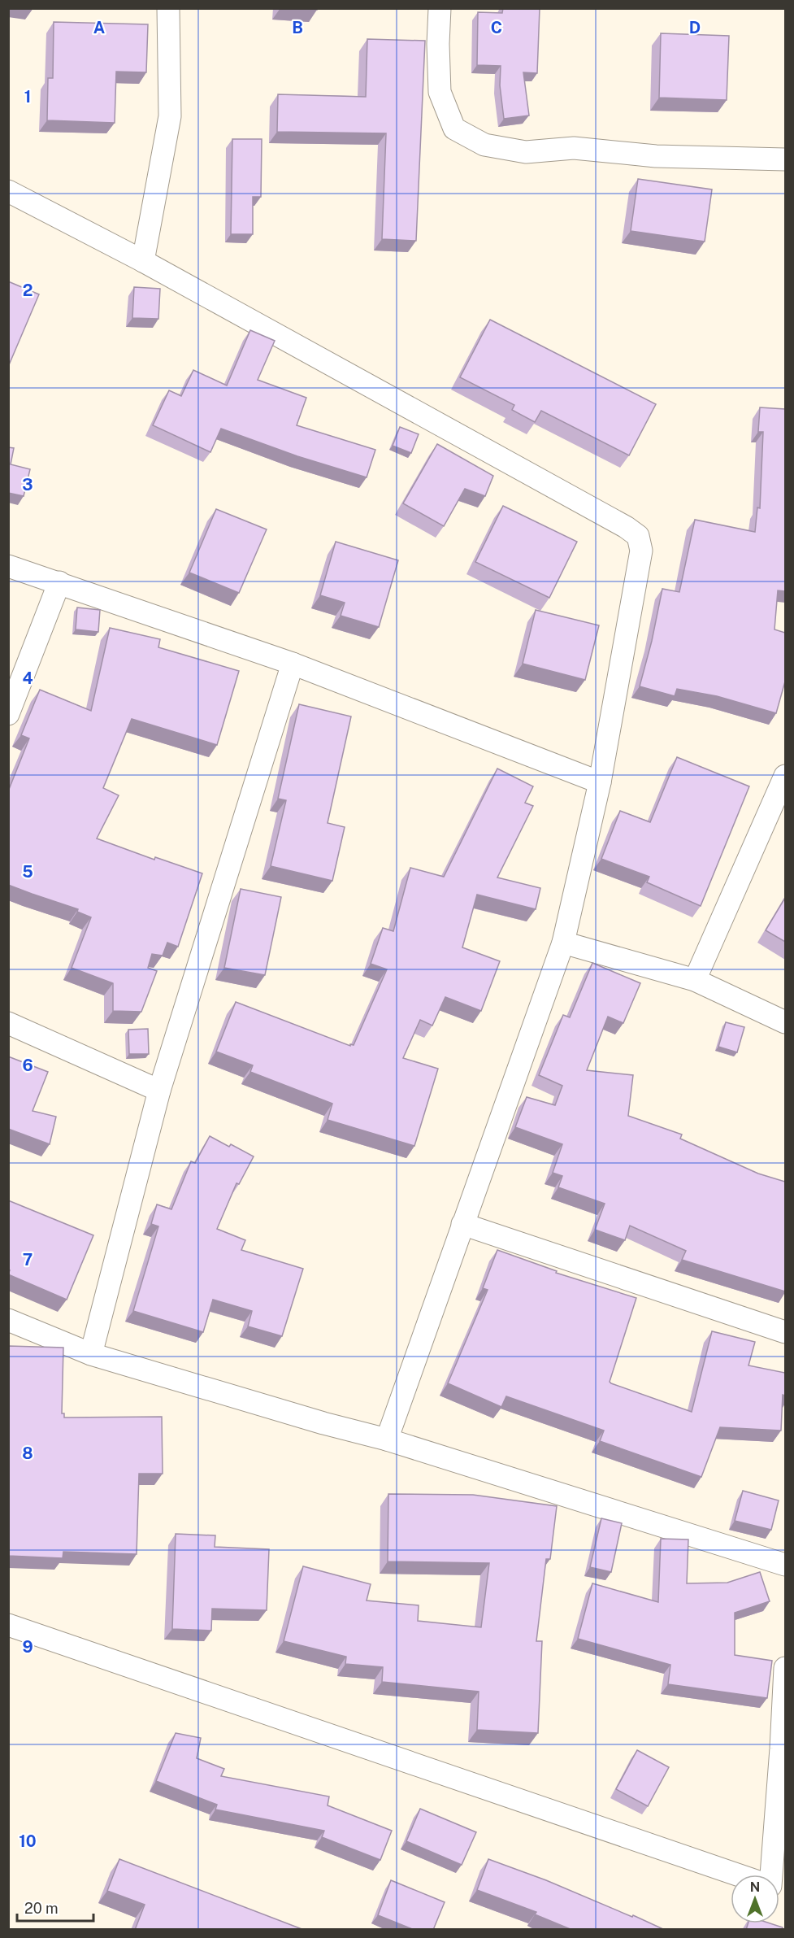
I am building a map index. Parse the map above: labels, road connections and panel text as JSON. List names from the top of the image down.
{
  "scale_bar": "20 m",
  "north": "top",
  "grid": {
    "columns": [
      "A",
      "B",
      "C",
      "D"
    ],
    "rows": [
      "1",
      "2",
      "3",
      "4",
      "5",
      "6",
      "7",
      "8",
      "9",
      "10"
    ]
  }
}
